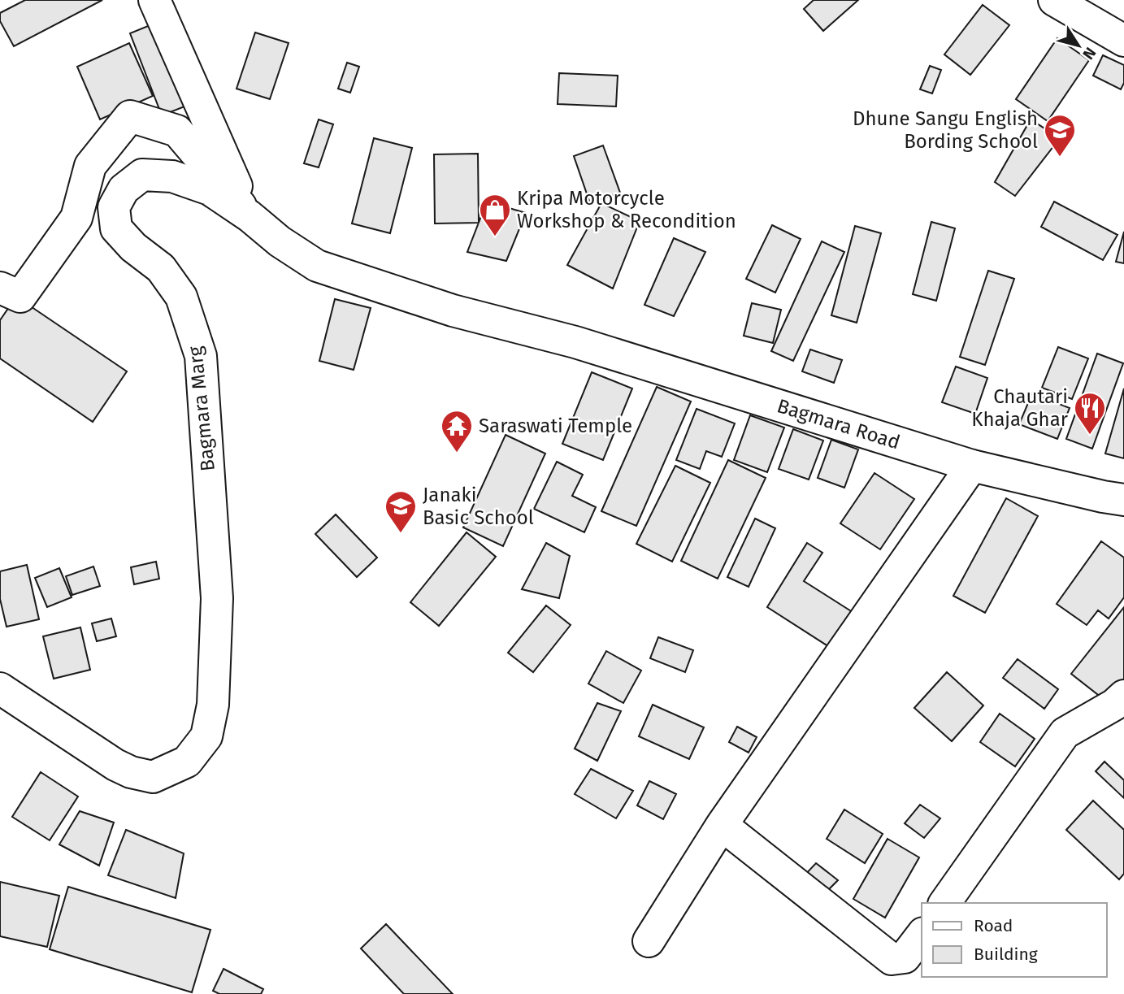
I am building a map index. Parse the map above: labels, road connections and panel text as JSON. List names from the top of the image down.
{
  "streets": {
    "main road": ["Bagmara Marg", "Bagmara Road"]
  },
  "crossings": [
    ["Bagmara Marg", "Bagmara Road"]
  ],
  "places": {
    "school or university": ["Dhune Sangu English Bording School", "Janaki Basic School"],
    "shop": ["Kripa Motorcycle Workshop & Recondition"],
    "restaurant": ["Chautari Khaja Ghar"],
    "temple": ["Saraswati Temple"]
  },
  "legend": ["Road", "Building"],
  "north": "bottom right"
}
